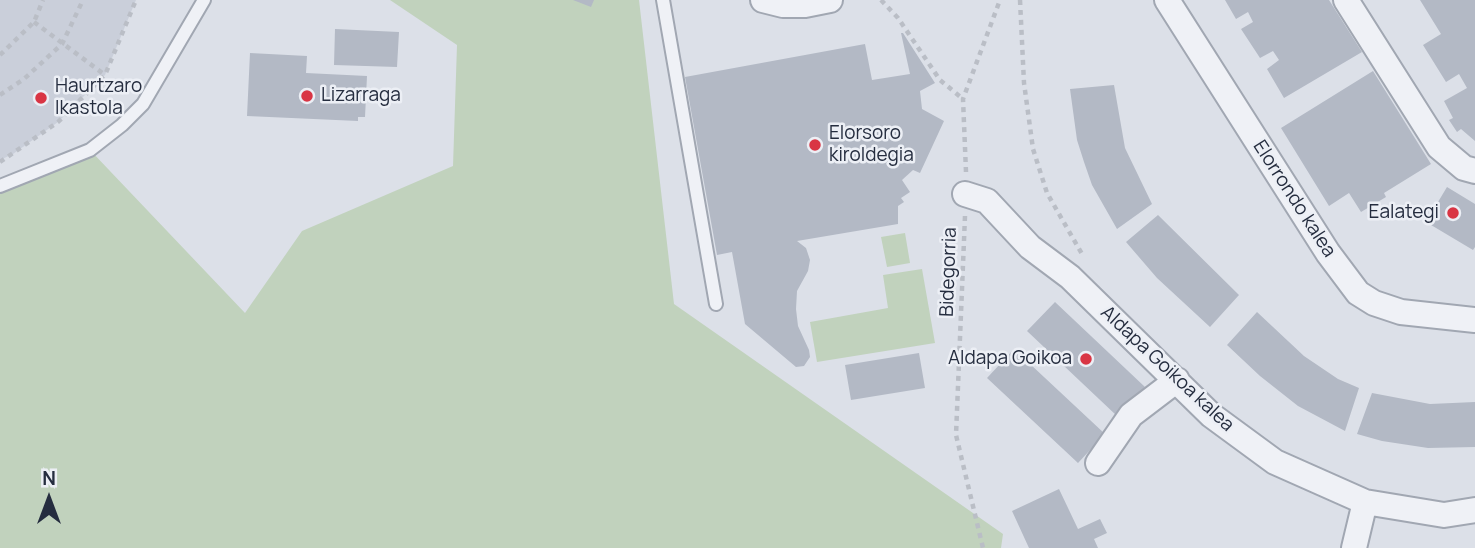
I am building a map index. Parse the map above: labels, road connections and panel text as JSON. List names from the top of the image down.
{
  "streets": {
    "street": ["Elorrondo kalea", "Aldapa Goikoa kalea"],
    "path": ["Bidegorria"]
  },
  "crossings": [
    ["Bidegorria", "Aldapa Goikoa kalea"]
  ],
  "places": [
    "Lizarraga",
    "Haurtzaro Ikastola",
    "Elorsoro kiroldegia",
    "Ealategi",
    "Aldapa Goikoa"
  ],
  "north": "top"
}
